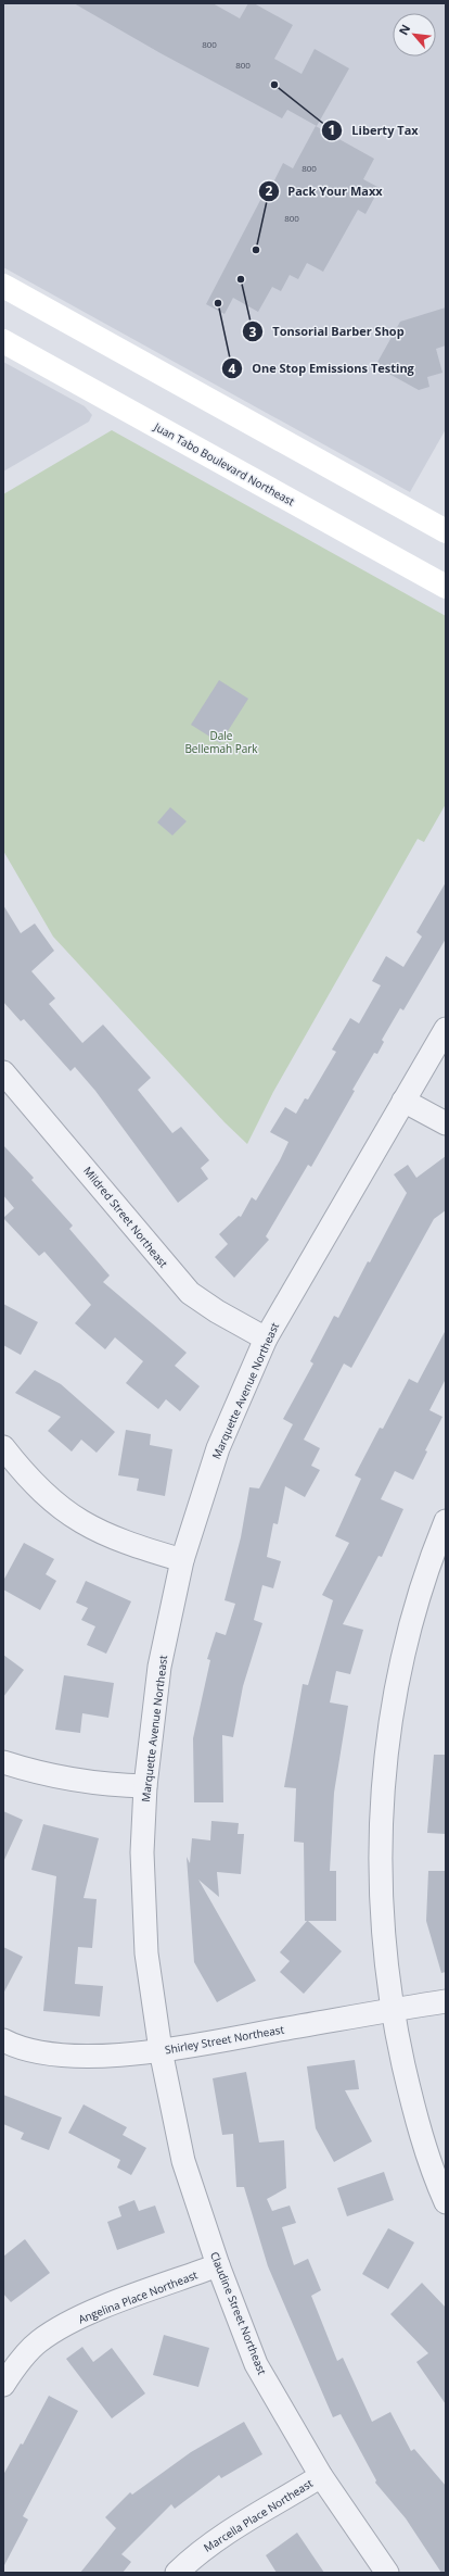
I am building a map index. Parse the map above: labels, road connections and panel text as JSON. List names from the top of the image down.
{
  "streets": {
    "main road": ["Juan Tabo Boulevard Northeast"],
    "street": [
      "Mildred Street Northeast",
      "Marquette Avenue Northeast",
      "Shirley Street Northeast",
      "Angelina Place Northeast",
      "Claudine Street Northeast",
      "Marcella Place Northeast"
    ]
  },
  "crossings": [
    ["Mildred Street Northeast", "Marquette Avenue Northeast"],
    ["Marquette Avenue Northeast", "Shirley Street Northeast"],
    ["Marquette Avenue Northeast", "Claudine Street Northeast"],
    ["Shirley Street Northeast", "Claudine Street Northeast"],
    ["Angelina Place Northeast", "Claudine Street Northeast"],
    ["Claudine Street Northeast", "Marcella Place Northeast"]
  ],
  "parks": ["Dale Bellemah Park"],
  "places": [
    "Liberty Tax",
    "Pack Your Maxx",
    "Tonsorial Barber Shop",
    "One Stop Emissions Testing"
  ],
  "house_numbers": [
    "800",
    "800",
    "800",
    "800"
  ],
  "north": "top left"
}
